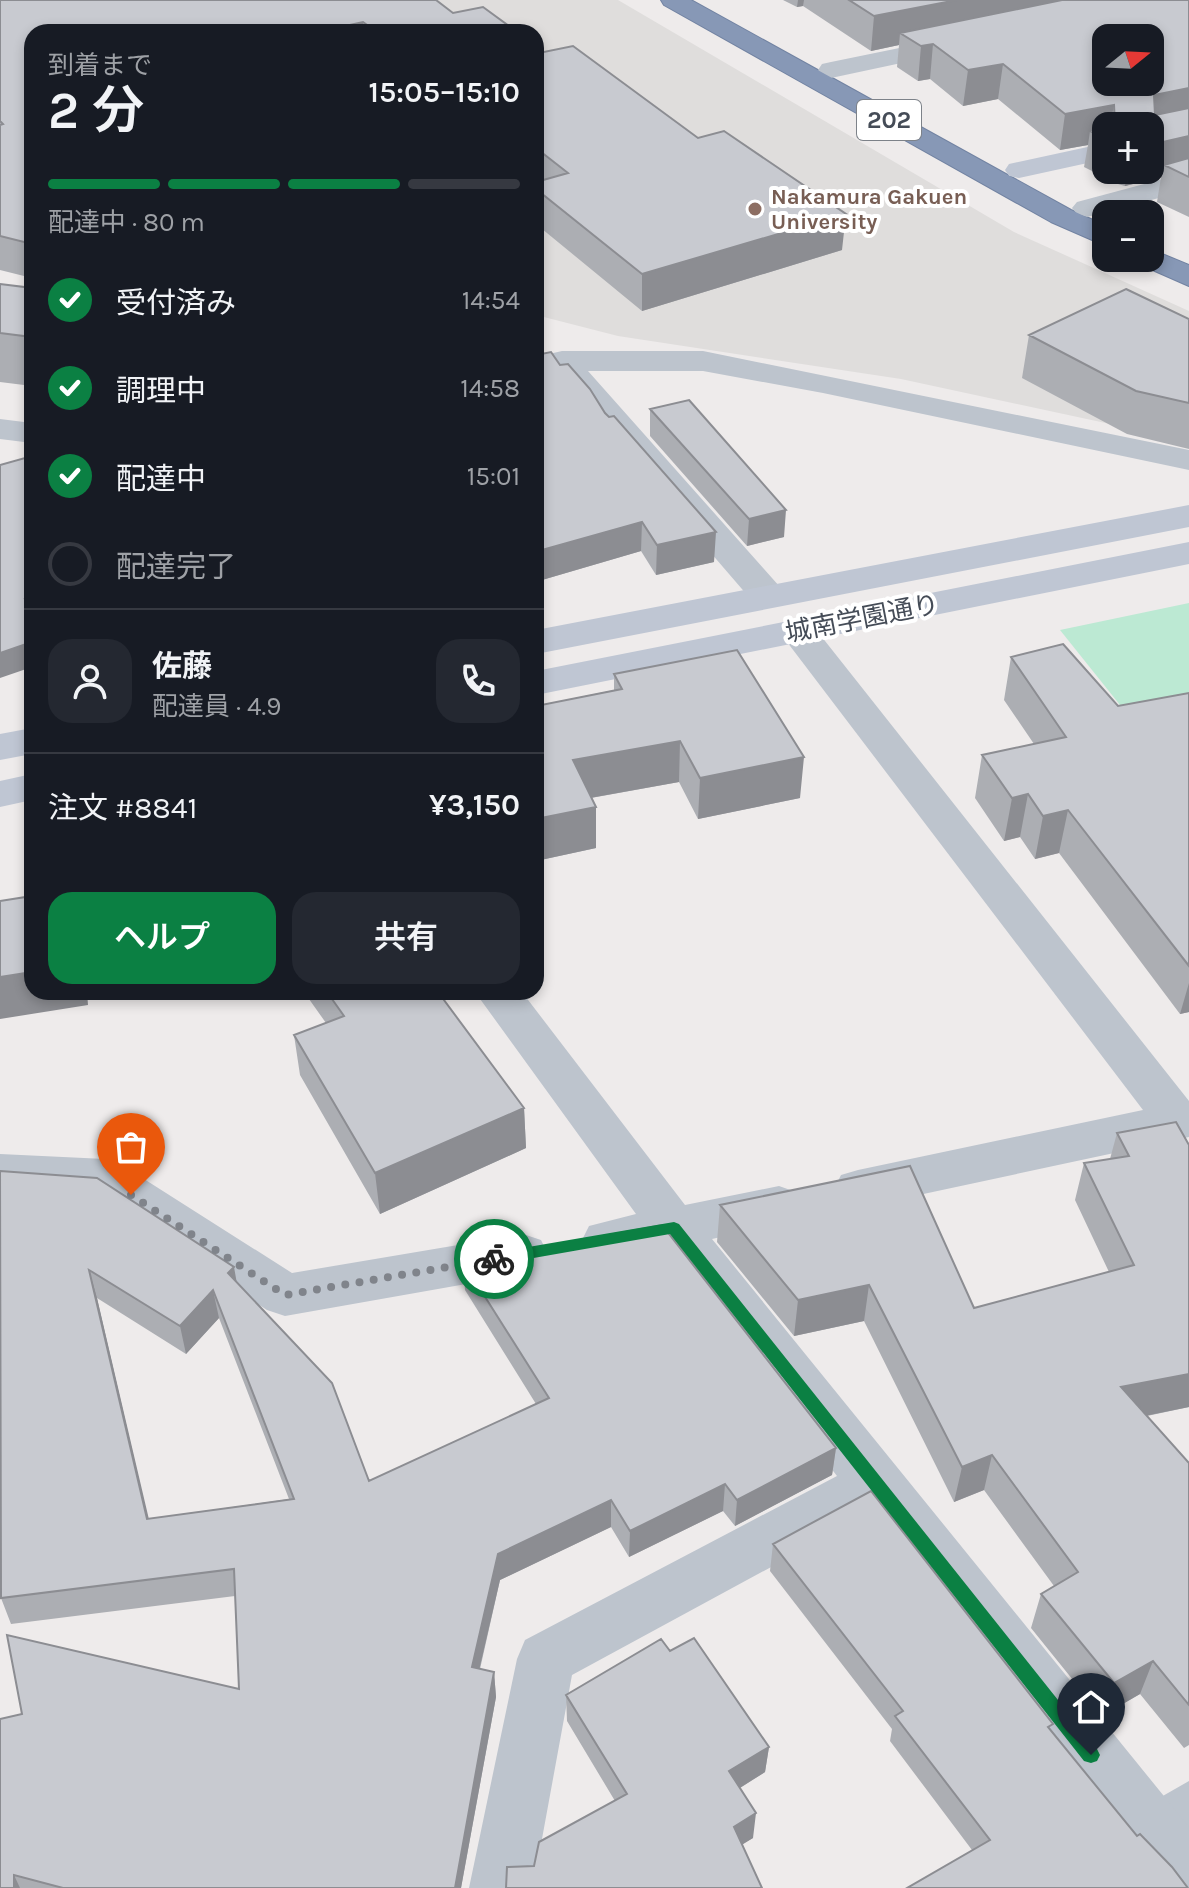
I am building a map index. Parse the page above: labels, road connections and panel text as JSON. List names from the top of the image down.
{
  "streets": {
    "highway": ["202"],
    "street": ["城南学園通り"]
  },
  "places": ["Nakamura Gakuen University"],
  "north": "right",
  "page": {
    "map_buttons": ["+", "−"],
    "heading": ["2 分", "到着まで", "15:05–15:10"],
    "panel": [
      "佐藤",
      "配達員 · 4.9",
      "注文 #8841",
      "¥3,150"
    ],
    "bar": "配達中 · 80 m",
    "list": [
      ["受付済み", "14:54"],
      ["調理中", "14:58"],
      ["配達中", "15:01"],
      "配達完了"
    ],
    "buttons": ["ヘルプ", "共有"]
  }
}
